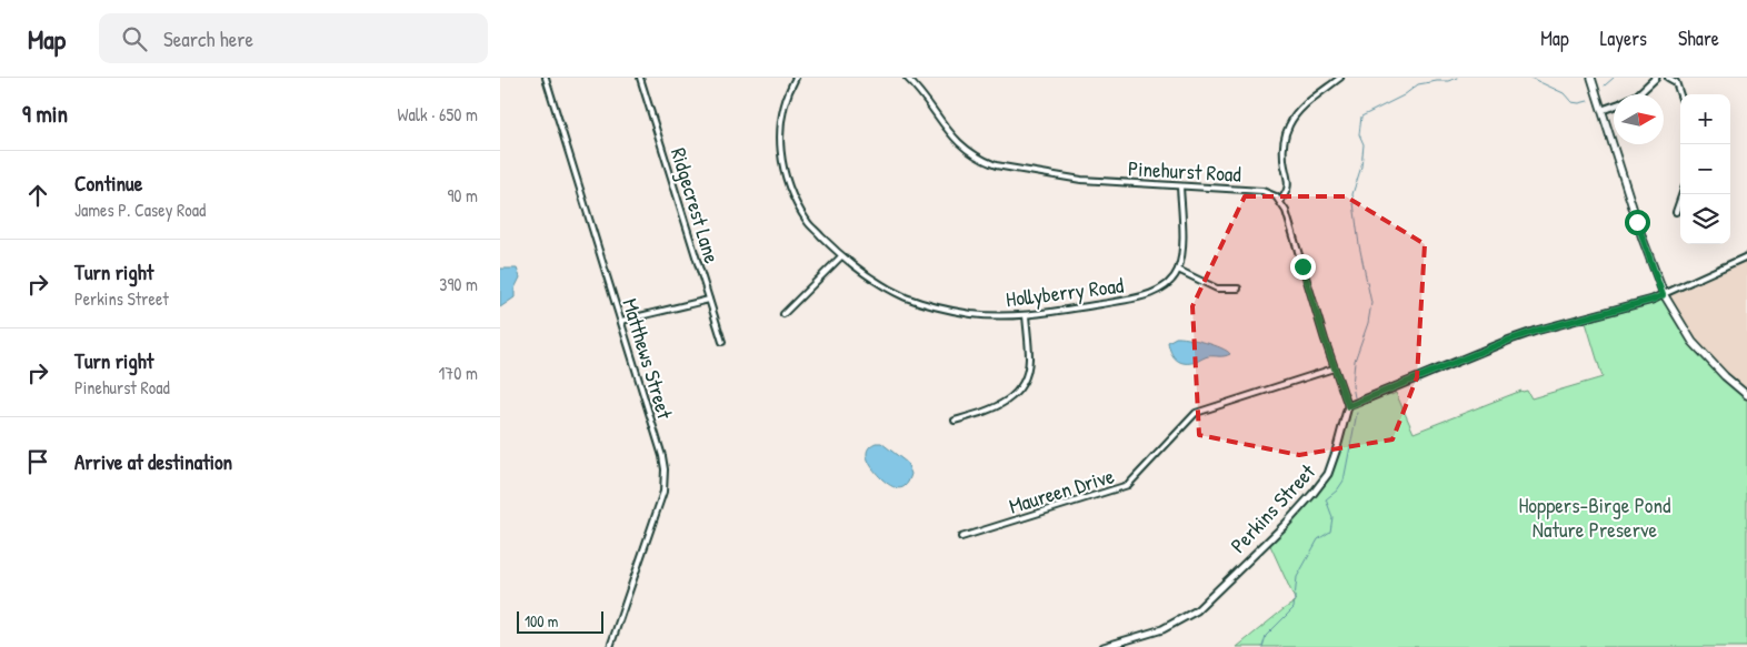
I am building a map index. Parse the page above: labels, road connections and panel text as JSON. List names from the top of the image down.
{
  "streets": {
    "street": [
      "Pinehurst Road",
      "Ridgecrest Lane",
      "Hollyberry Road",
      "Matthews Street",
      "Maureen Drive",
      "Perkins Street"
    ]
  },
  "parks": ["Hoppers-Birge Pond Nature Preserve"],
  "scale_bar": "100 m",
  "north": "right",
  "page": {
    "header": "Map",
    "search": "Search here",
    "nav": ["Map", "Layers", "Share"],
    "heading": ["9 min", "Walk · 650 m"],
    "map_buttons": ["+", "−"],
    "list": [
      ["Continue", "James P. Casey Road", "90 m"],
      ["Turn right", "Perkins Street", "390 m"],
      ["Turn right", "Pinehurst Road", "170 m"],
      "Arrive at destination"
    ],
    "scale": "100 m"
  }
}
